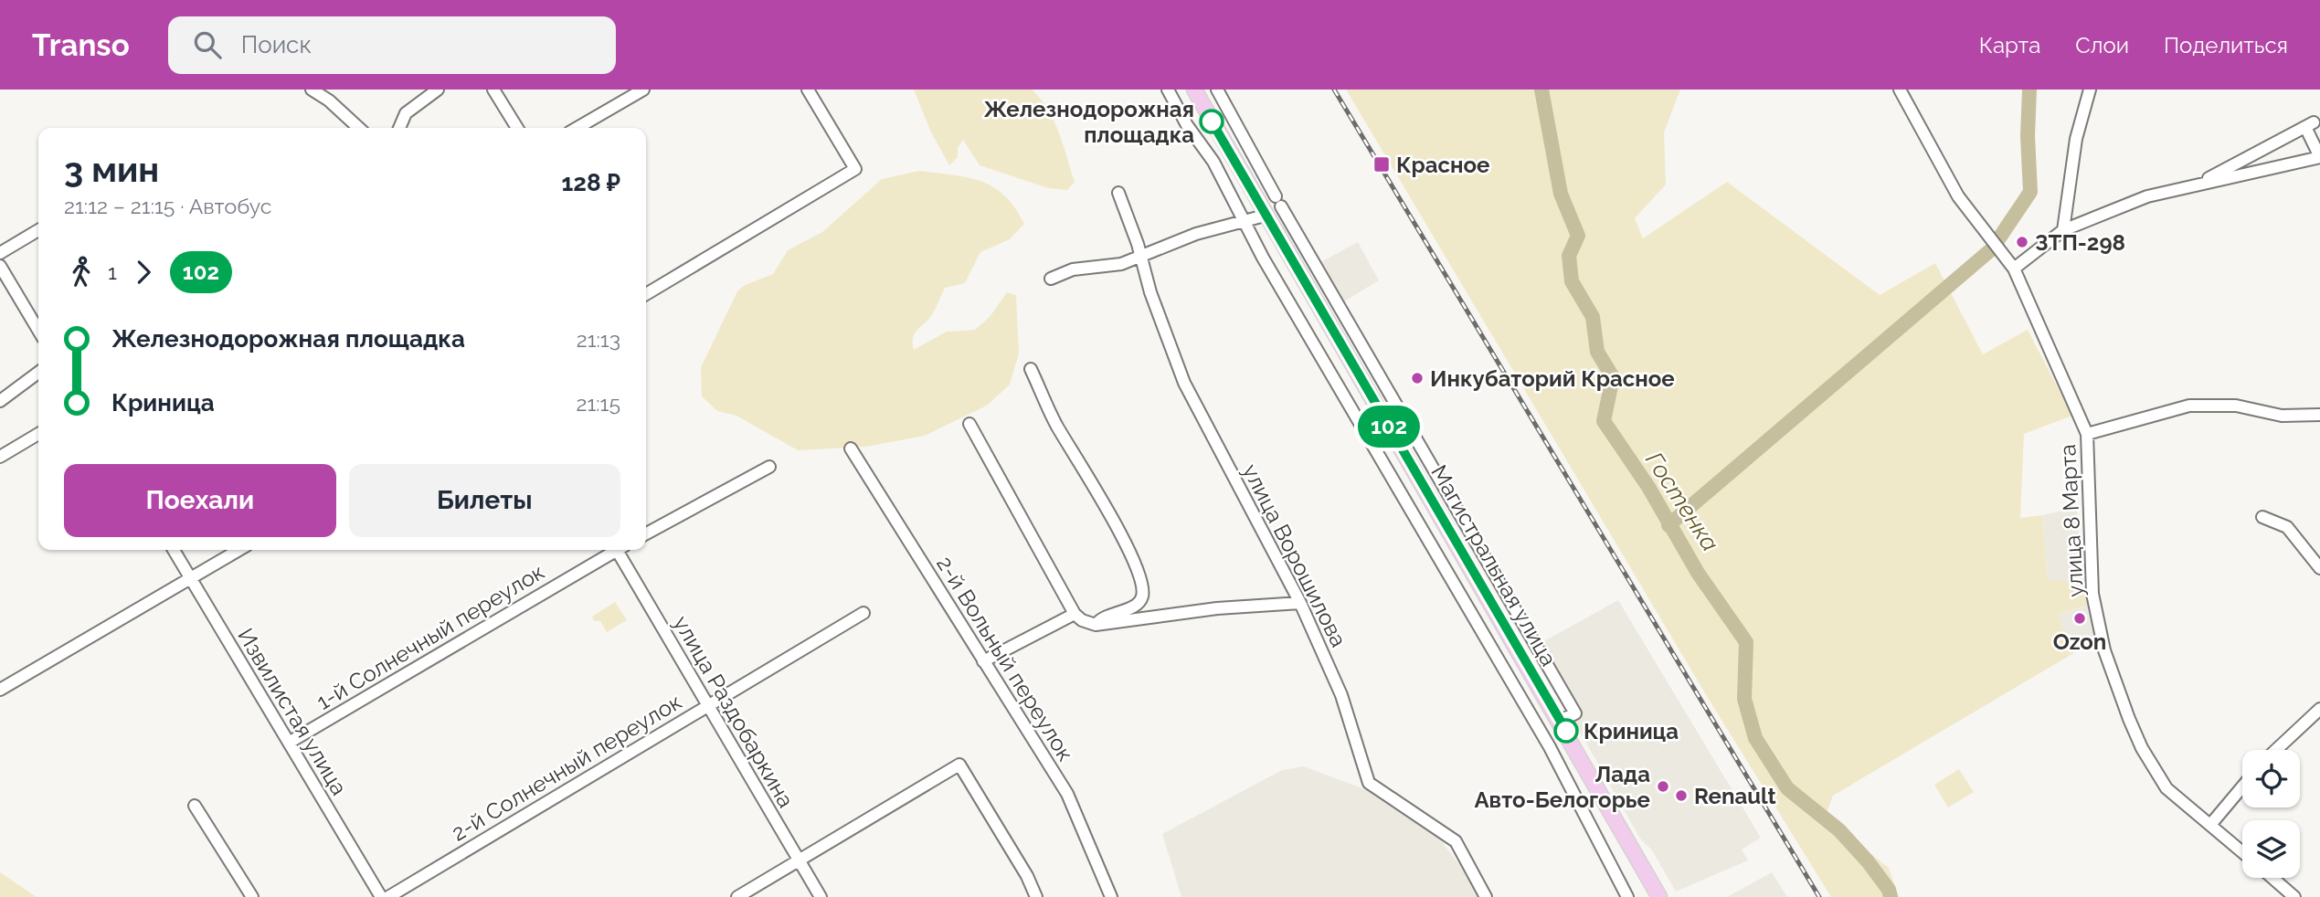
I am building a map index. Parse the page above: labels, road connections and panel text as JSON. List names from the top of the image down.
{
  "streets": {
    "main road": ["Магистральная улица"],
    "street": [
      "улица 8 Марта",
      "улица Ворошилова",
      "1-й Солнечный переулок",
      "2-й Вольный переулок",
      "Извилистая улица",
      "улица Раздобаркина",
      "2-й Солнечный переулок"
    ]
  },
  "crossings": [
    ["1-й Солнечный переулок", "Извилистая улица"],
    ["улица Раздобаркина", "2-й Солнечный переулок"]
  ],
  "water": ["Гостенка"],
  "places": {
    "other": [
      "Железнодорожная площадка",
      "ЗТП-298",
      "Инкубаторий Красное",
      "Ozon",
      "Криница",
      "Лада Авто-Белогорье",
      "Renault"
    ],
    "transit": ["Красное"]
  },
  "lines": ["bus line 102"],
  "page": {
    "header": "Transo",
    "search": "Поиск",
    "nav": ["Карта", "Слои", "Поделиться"],
    "on_map": "102",
    "heading": ["3 мин", "21:12 – 21:15 · Автобус", "128 ₽"],
    "legs": ["1", "102"],
    "list": [
      {
        "name": "Железнодорожная площадка",
        "value": "21:13"
      },
      {
        "name": "Криница",
        "value": "21:15"
      }
    ],
    "buttons": ["Поехали", "Билеты"]
  }
}
